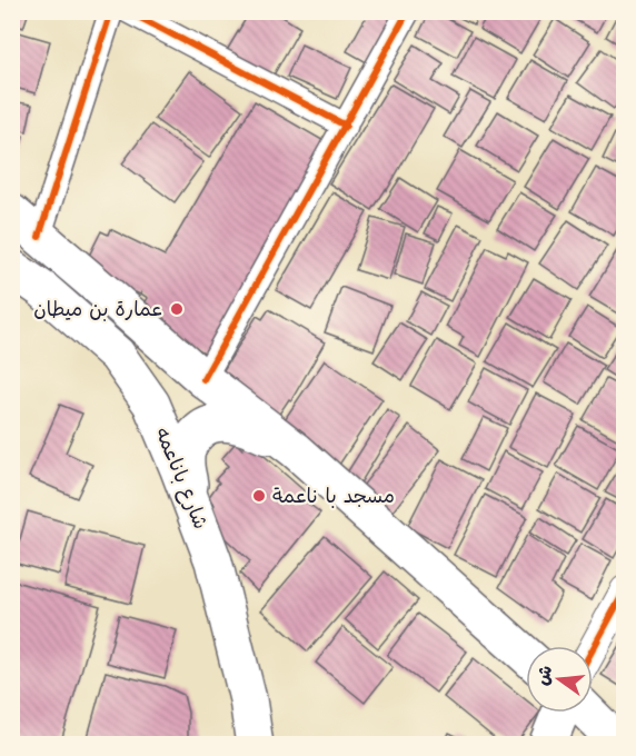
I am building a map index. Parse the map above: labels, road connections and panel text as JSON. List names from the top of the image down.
{
  "streets": {
    "highway": ["شارع باناعمه"]
  },
  "places": ["عمارة بن ميطان", "مسجد با ناعمة"],
  "north": "left"
}
